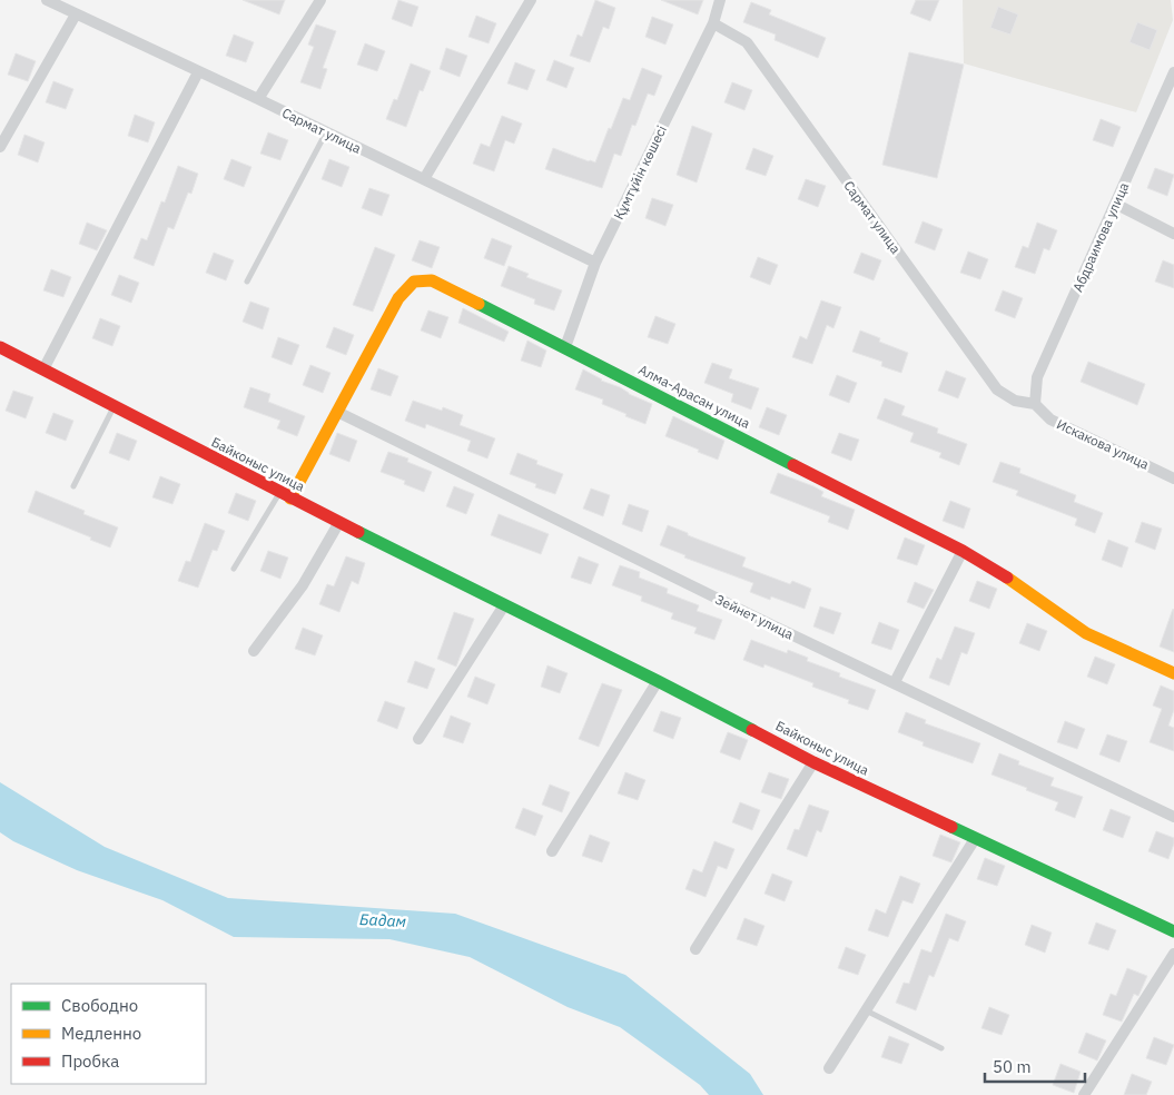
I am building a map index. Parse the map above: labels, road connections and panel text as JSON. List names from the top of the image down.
{
  "streets": {
    "street": [
      "Сармат улица",
      "Құмтұйiн көшесі",
      "Абдраимова улица",
      "Алма-Арасан улица",
      "Искакова улица",
      "Байконыс улица",
      "Зейнет улица"
    ]
  },
  "crossings": [
    ["Сармат улица", "Құмтұйiн көшесі"],
    ["Сармат улица", "Абдраимова улица"],
    ["Сармат улица", "Искакова улица"],
    ["Құмтұйiн көшесі", "Алма-Арасан улица"],
    ["Абдраимова улица", "Искакова улица"],
    ["Алма-Арасан улица", "Байконыс улица"],
    ["Алма-Арасан улица", "Зейнет улица"]
  ],
  "water": ["Бадам"],
  "legend": ["Свободно", "Медленно", "Пробка"],
  "scale_bar": "50 m"
}
